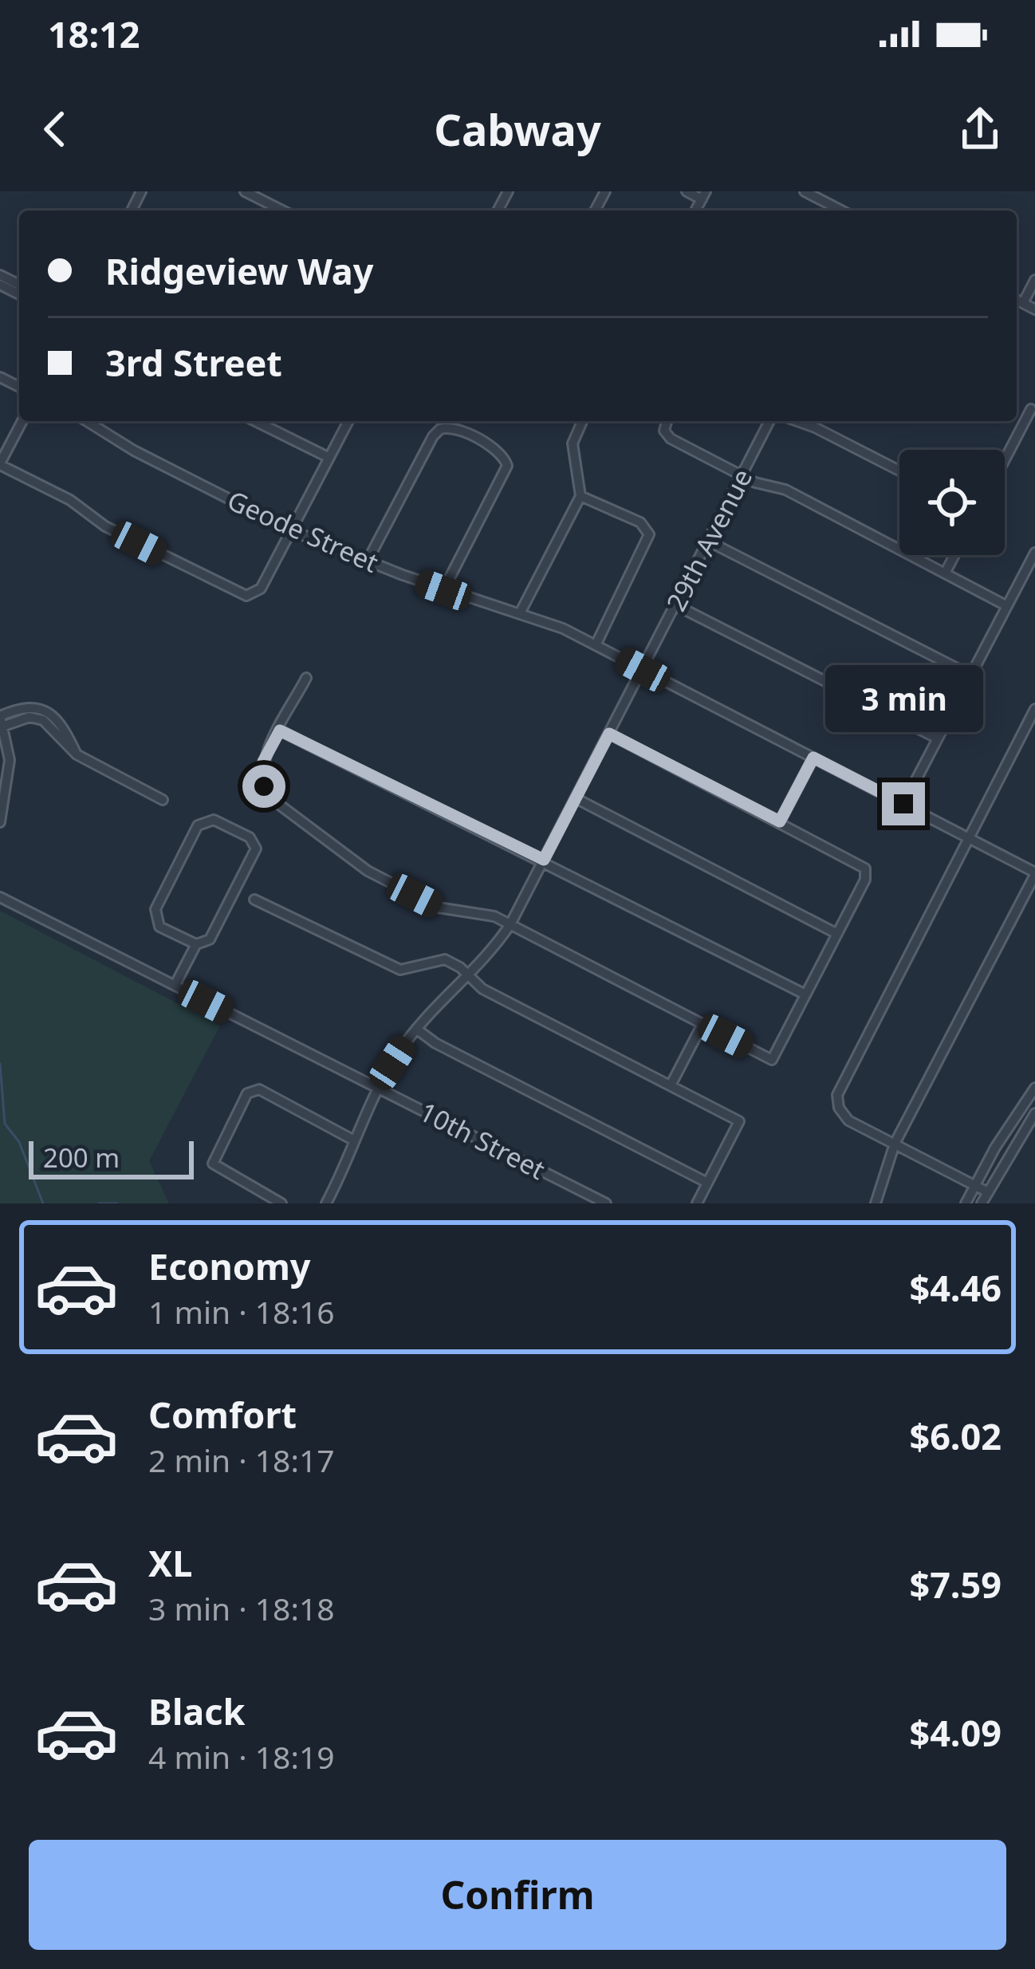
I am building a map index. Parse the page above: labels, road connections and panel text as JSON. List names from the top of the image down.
{
  "streets": {
    "street": ["Geode Street", "29th Avenue", "10th Street"]
  },
  "crossings": [
    ["Geode Street", "29th Avenue"],
    ["29th Avenue", "10th Street"]
  ],
  "scale_bar": "200 m",
  "page": {
    "status": "18:12",
    "header": "Cabway",
    "banner": ["Ridgeview Way", "3rd Street"],
    "bubble": "3 min",
    "scale": "200 m",
    "list": [
      {
        "name": "Economy",
        "note": "1 min · 18:16",
        "value": "$4.46"
      },
      {
        "name": "Comfort",
        "note": "2 min · 18:17",
        "value": "$6.02"
      },
      {
        "name": "XL",
        "note": "3 min · 18:18",
        "value": "$7.59"
      },
      {
        "name": "Black",
        "note": "4 min · 18:19",
        "value": "$4.09"
      }
    ],
    "buttons": "Confirm"
  }
}
